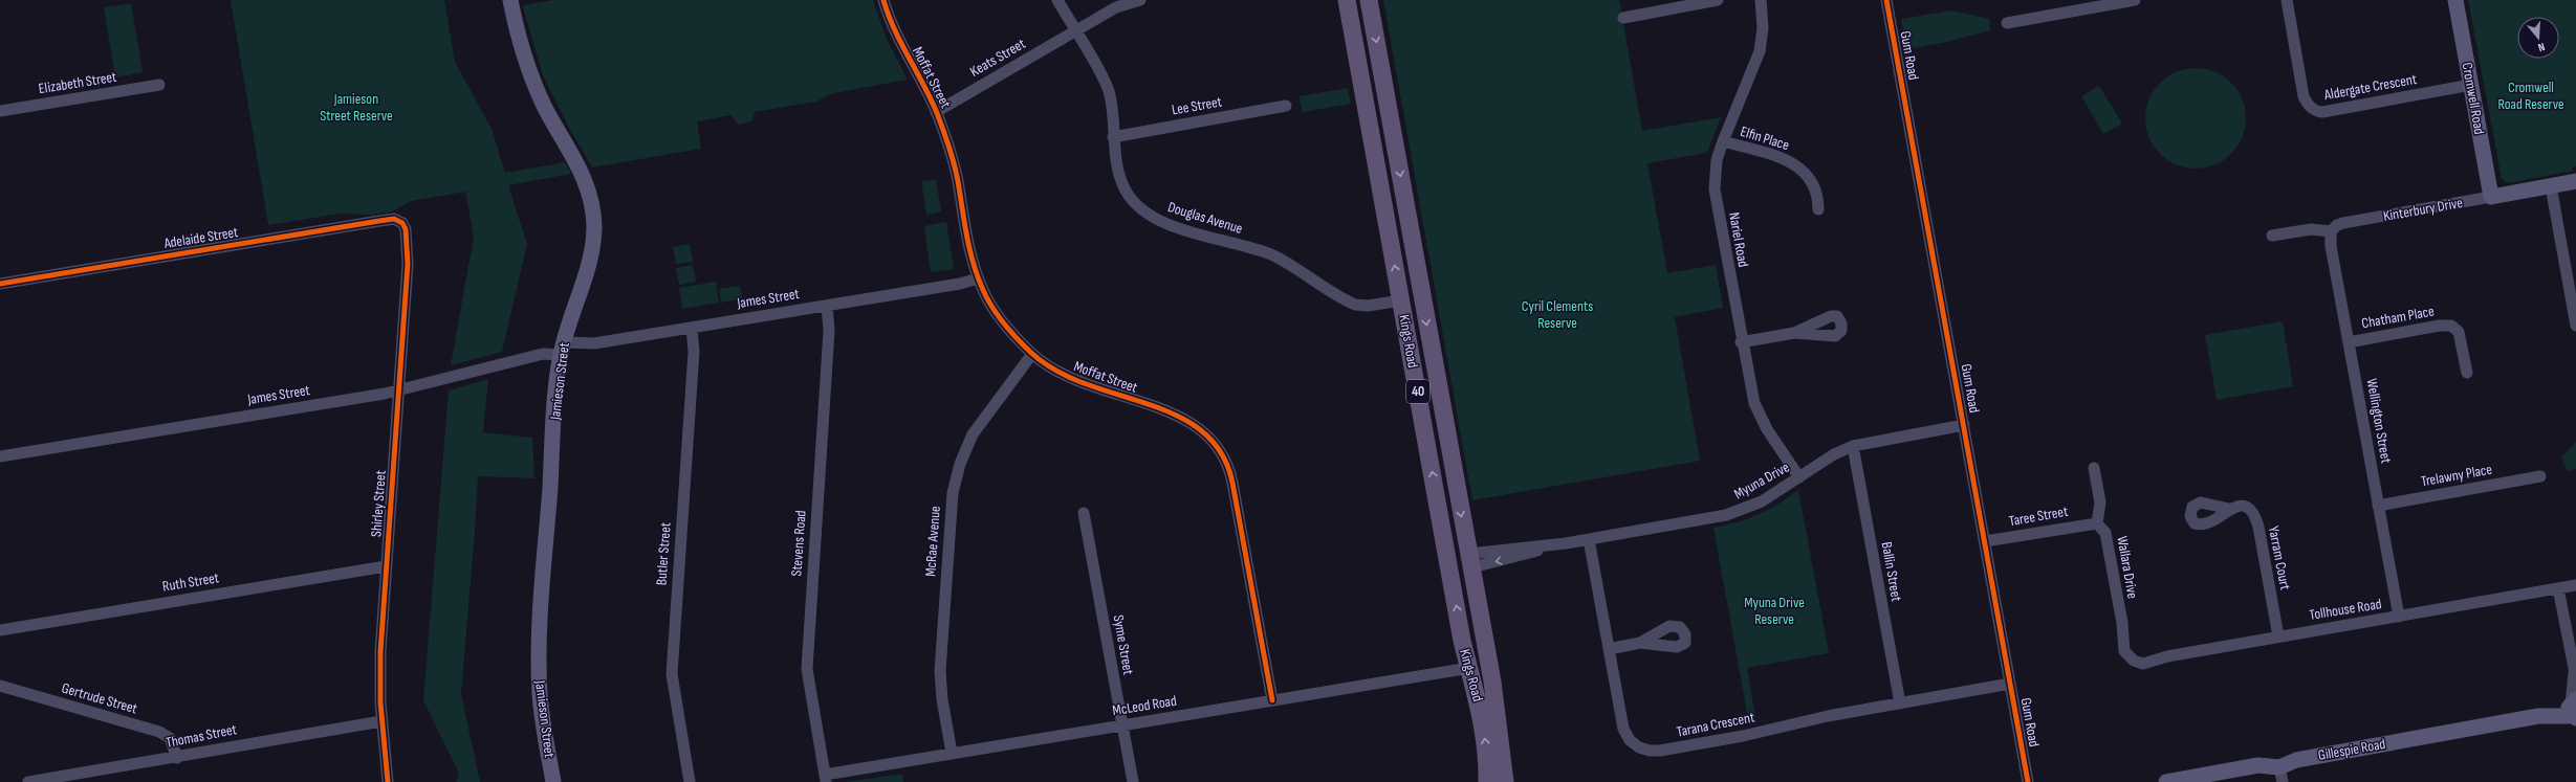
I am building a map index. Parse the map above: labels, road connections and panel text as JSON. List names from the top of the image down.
{
  "streets": {
    "main road": ["Kings Road", "40"],
    "street": [
      "Gum Road",
      "Keats Street",
      "Moffat Street",
      "Elizabeth Street",
      "Aldergate Crescent",
      "Cromwell Road",
      "Lee Street",
      "Elfin Place",
      "Kinterbury Drive",
      "Douglas Avenue",
      "Adelaide Street",
      "Nariel Road",
      "James Street",
      "Chatham Place",
      "Jamieson Street",
      "Wellington Street",
      "Trelawny Place",
      "Myuna Drive",
      "Shirley Street",
      "Taree Street",
      "McRae Avenue",
      "Stevens Road",
      "Butler Street",
      "Yarram Court",
      "Wallara Drive",
      "Ballin Street",
      "Ruth Street",
      "Tollhouse Road",
      "Syme Street",
      "Gertrude Street",
      "McLeod Road",
      "Tarana Crescent",
      "Thomas Street",
      "Gillespie Road"
    ]
  },
  "crossings": [
    ["Gum Road", "Myuna Drive"],
    ["Gum Road", "Taree Street"],
    ["Gum Road", "Tarana Crescent"],
    ["Keats Street", "Moffat Street"],
    ["Keats Street", "Douglas Avenue"],
    ["Moffat Street", "James Street"],
    ["Moffat Street", "McRae Avenue"],
    ["Moffat Street", "McLeod Road"],
    ["Aldergate Crescent", "Cromwell Road"],
    ["Cromwell Road", "Kinterbury Drive"],
    ["Lee Street", "Douglas Avenue"],
    ["Elfin Place", "Nariel Road"],
    ["Kinterbury Drive", "Wellington Street"],
    ["Douglas Avenue", "Kings Road"],
    ["Adelaide Street", "Shirley Street"],
    ["Nariel Road", "Myuna Drive"],
    ["James Street", "Jamieson Street"],
    ["James Street", "Shirley Street"],
    ["James Street", "Stevens Road"],
    ["James Street", "Butler Street"],
    ["Chatham Place", "Wellington Street"],
    ["Kings Road", "Myuna Drive"],
    ["Kings Road", "McLeod Road"],
    ["Wellington Street", "Trelawny Place"],
    ["Wellington Street", "Tollhouse Road"],
    ["Myuna Drive", "Ballin Street"],
    ["Myuna Drive", "Tarana Crescent"],
    ["Shirley Street", "Ruth Street"],
    ["Shirley Street", "Thomas Street"],
    ["Taree Street", "Wallara Drive"],
    ["McRae Avenue", "McLeod Road"],
    ["Stevens Road", "McLeod Road"],
    ["Yarram Court", "Tollhouse Road"],
    ["Wallara Drive", "Tollhouse Road"],
    ["Ballin Street", "Tarana Crescent"],
    ["Syme Street", "McLeod Road"],
    ["Gertrude Street", "Thomas Street"]
  ],
  "parks": [
    "Cromwell Road Reserve",
    "Jamieson Street Reserve",
    "Cyril Clements Reserve",
    "Myuna Drive Reserve"
  ],
  "north": "bottom"
}
